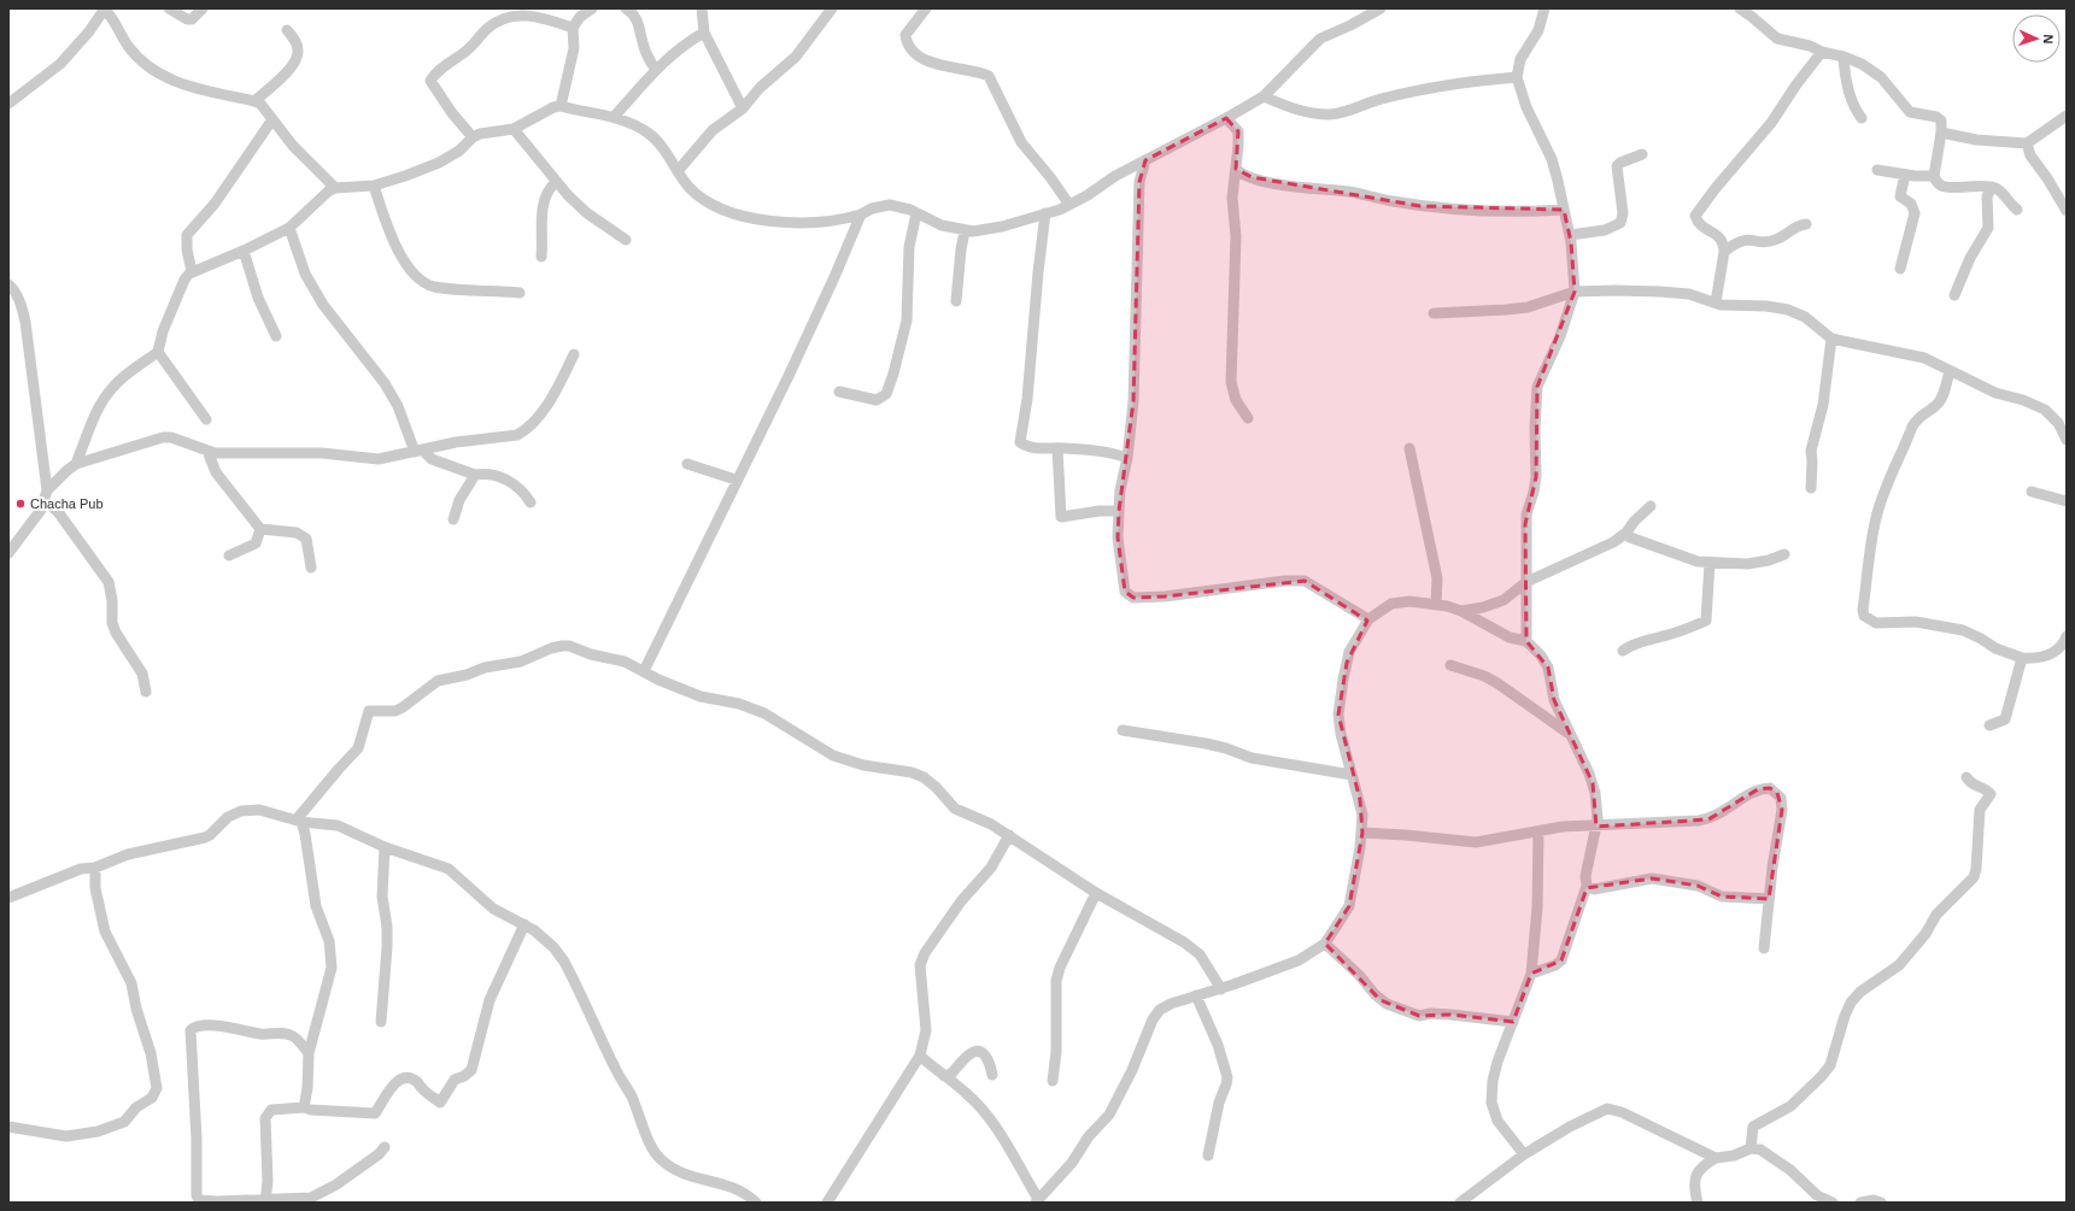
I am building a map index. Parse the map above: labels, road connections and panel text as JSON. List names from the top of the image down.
{
  "places": ["Chacha Pub"],
  "north": "right"
}
